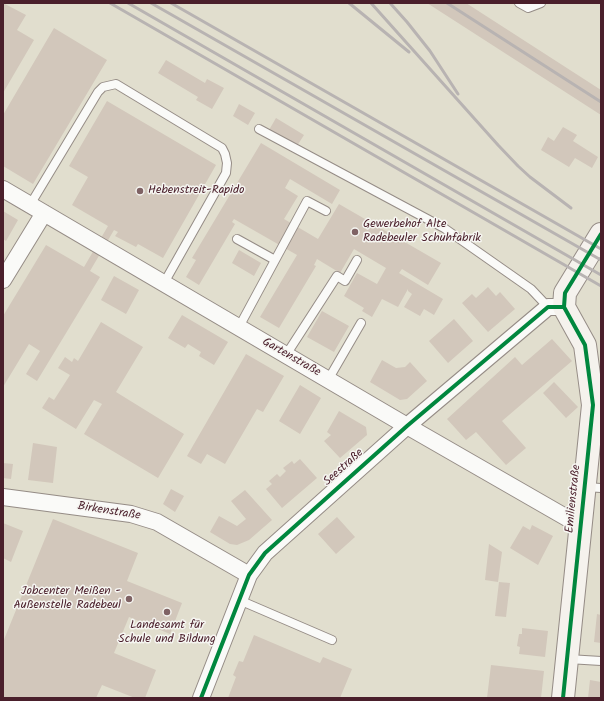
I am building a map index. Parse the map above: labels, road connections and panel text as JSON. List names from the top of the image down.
{
  "streets": {
    "street": [
      "Gartenstraße",
      "Seestraße",
      "Emilienstraße",
      "Birkenstraße"
    ]
  },
  "crossings": [
    ["Gartenstraße", "Seestraße"],
    ["Gartenstraße", "Emilienstraße"],
    ["Seestraße", "Emilienstraße"],
    ["Seestraße", "Birkenstraße"]
  ],
  "places": [
    "Hebenstreit-Rapido",
    "Gewerbehof Alte Radebeuler Schuhfabrik",
    "Jobcenter Meißen - Außenstelle Radebeul",
    "Landesamt für Schule und Bildung"
  ]
}
